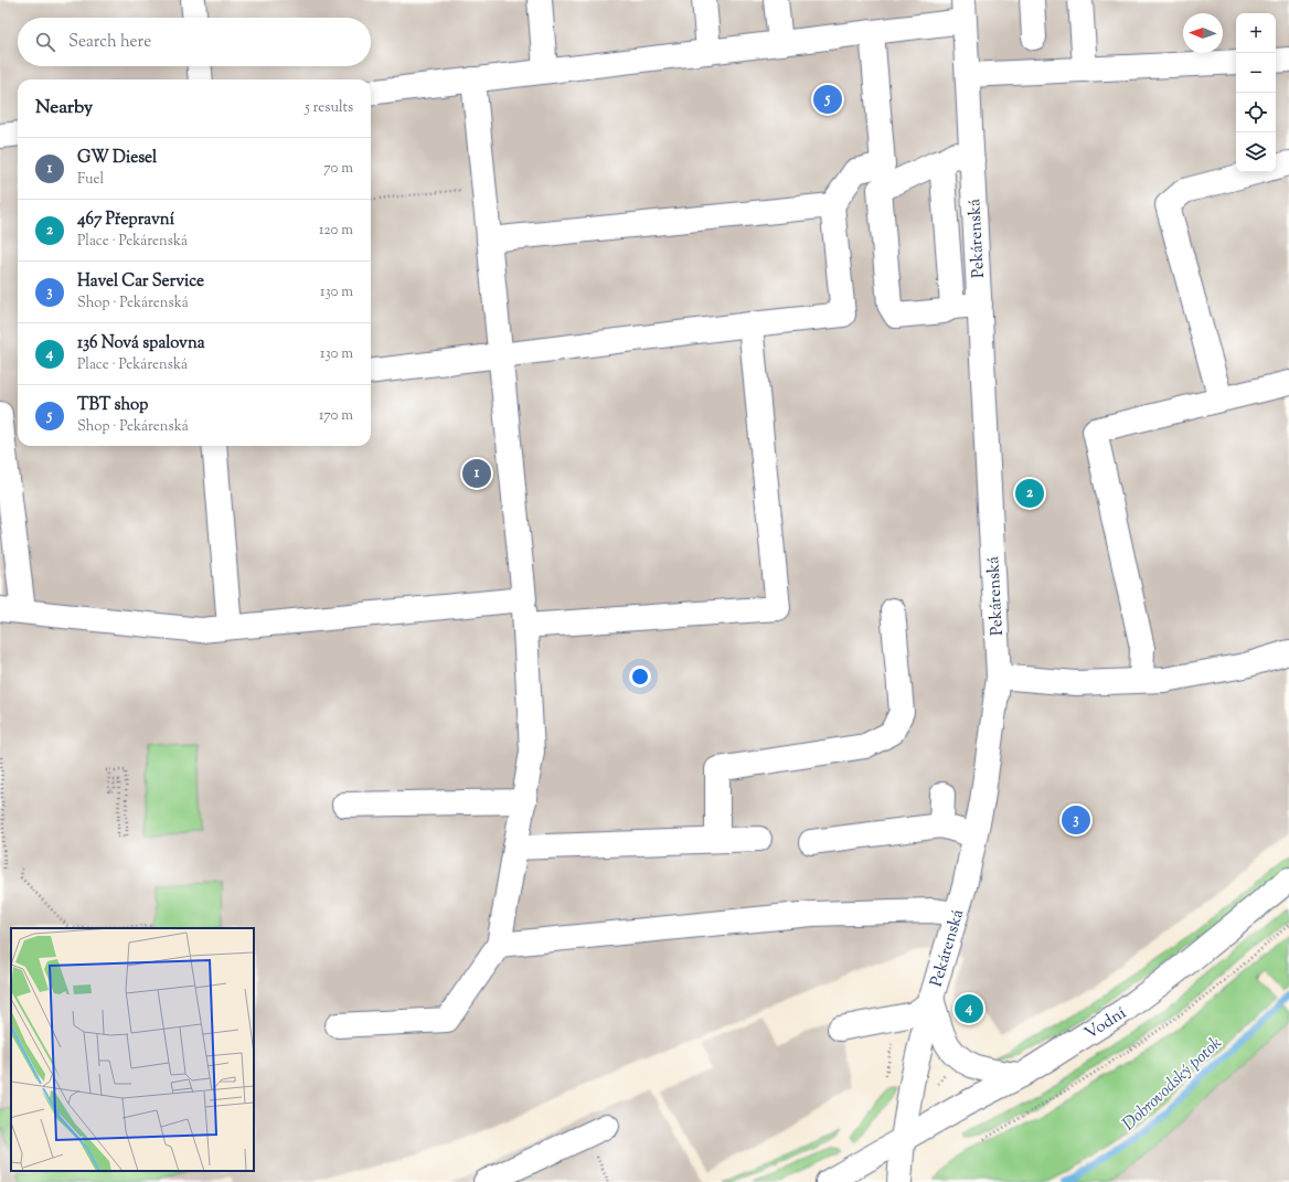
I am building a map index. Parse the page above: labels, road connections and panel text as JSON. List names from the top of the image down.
{
  "streets": {
    "street": ["Pekárenská", "Vodní"]
  },
  "crossings": [
    ["Pekárenská", "Vodní"]
  ],
  "water": ["Dobrovodský potok"],
  "north": "left",
  "page": {
    "map_buttons": ["+", "−"],
    "search": "Search here",
    "heading": ["Nearby", "5 results"],
    "pins": [
      "5",
      "1",
      "2",
      "3",
      "4"
    ],
    "list": [
      {
        "mark": "1",
        "name": "GW Diesel",
        "note": "Fuel",
        "value": "70 m"
      },
      {
        "mark": "2",
        "name": "467 Přepravní",
        "note": "Place · Pekárenská",
        "value": "120 m"
      },
      {
        "mark": "3",
        "name": "Havel Car Service",
        "note": "Shop · Pekárenská",
        "value": "130 m"
      },
      {
        "mark": "4",
        "name": "136 Nová spalovna",
        "note": "Place · Pekárenská",
        "value": "130 m"
      },
      {
        "mark": "5",
        "name": "TBT shop",
        "note": "Shop · Pekárenská",
        "value": "170 m"
      }
    ]
  }
}
